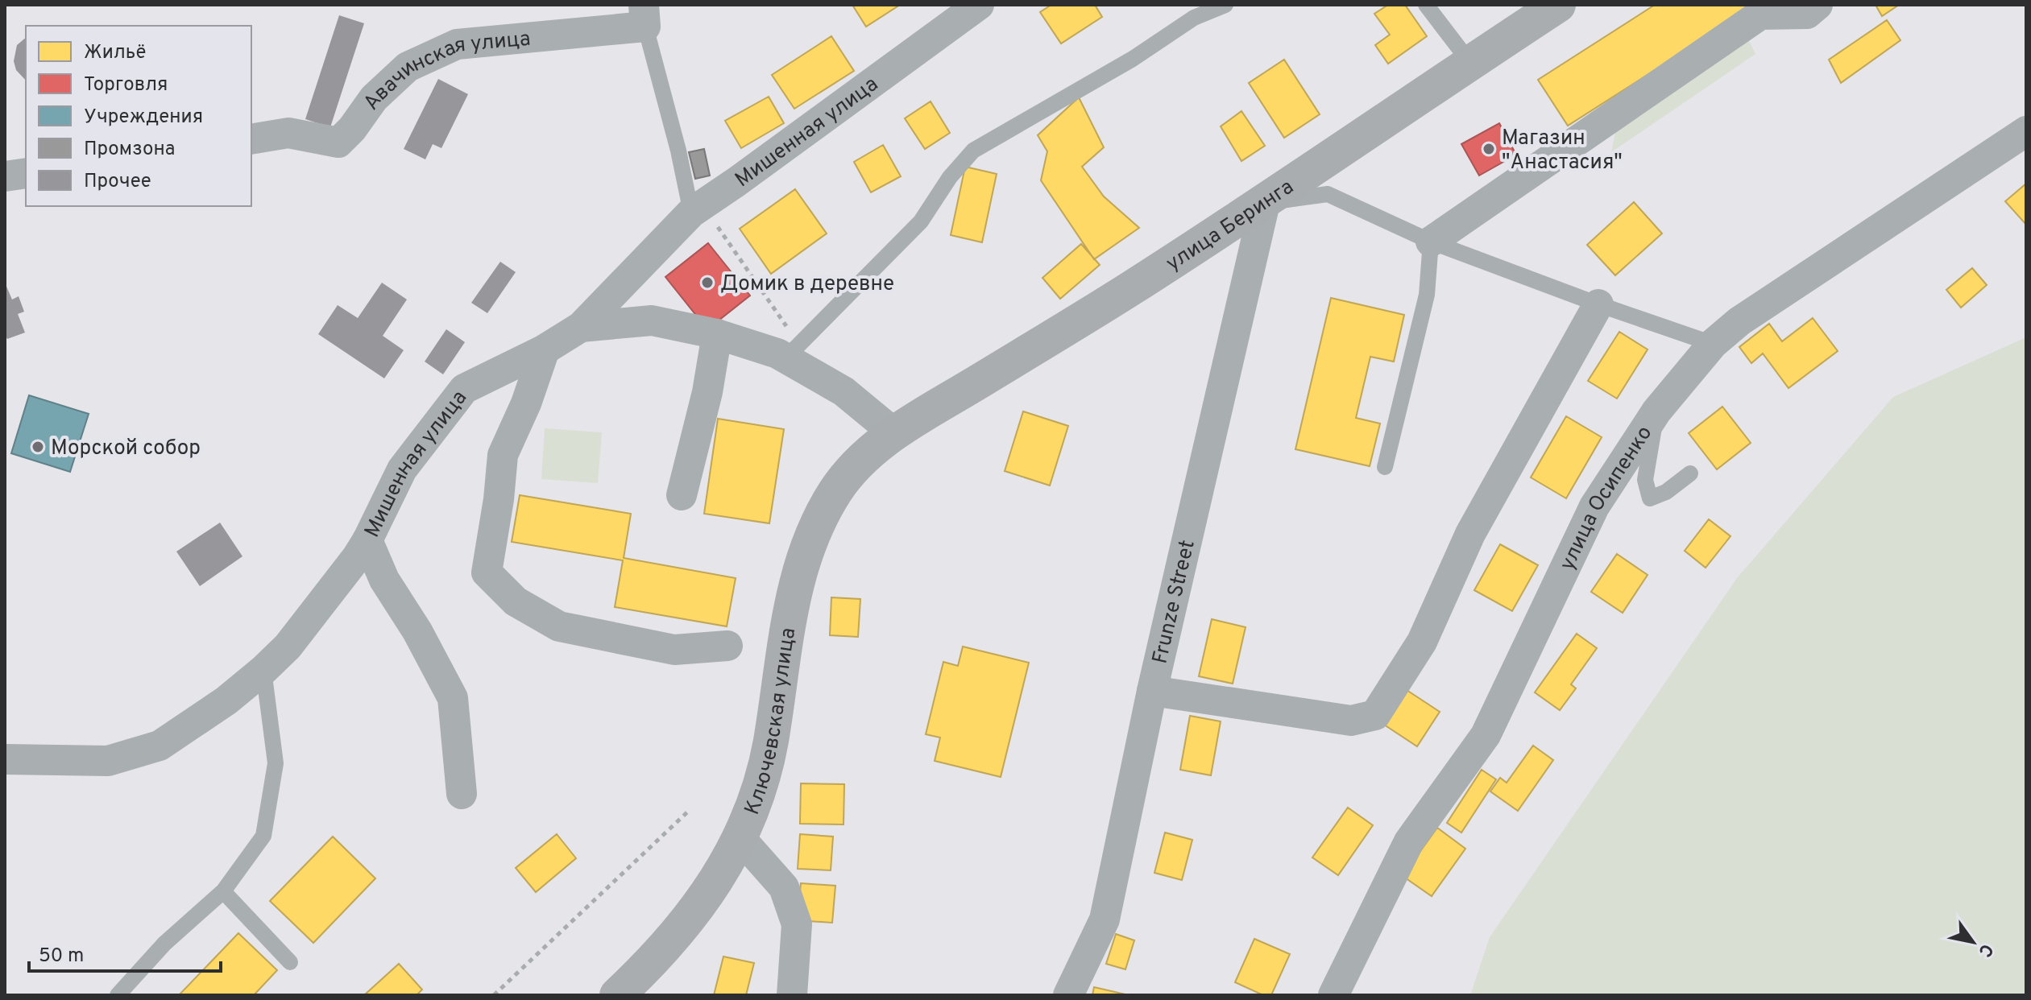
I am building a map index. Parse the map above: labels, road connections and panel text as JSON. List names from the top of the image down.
{
  "streets": {
    "main road": ["улица Беринга", "Ключевская улица"],
    "street": [
      "Авачинская улица",
      "Мишенная улица",
      "улица Осипенко",
      "Frunze Street"
    ]
  },
  "crossings": [
    ["улица Беринга", "Frunze Street"],
    ["улица Беринга", "Ключевская улица"]
  ],
  "places": ["Магазин \"Анастасия\"", "Домик в деревне", "Морской собор"],
  "legend": [
    "Жильё",
    "Торговля",
    "Учреждения",
    "Промзона",
    "Прочее"
  ],
  "scale_bar": "50 m",
  "north": "bottom right"
}
